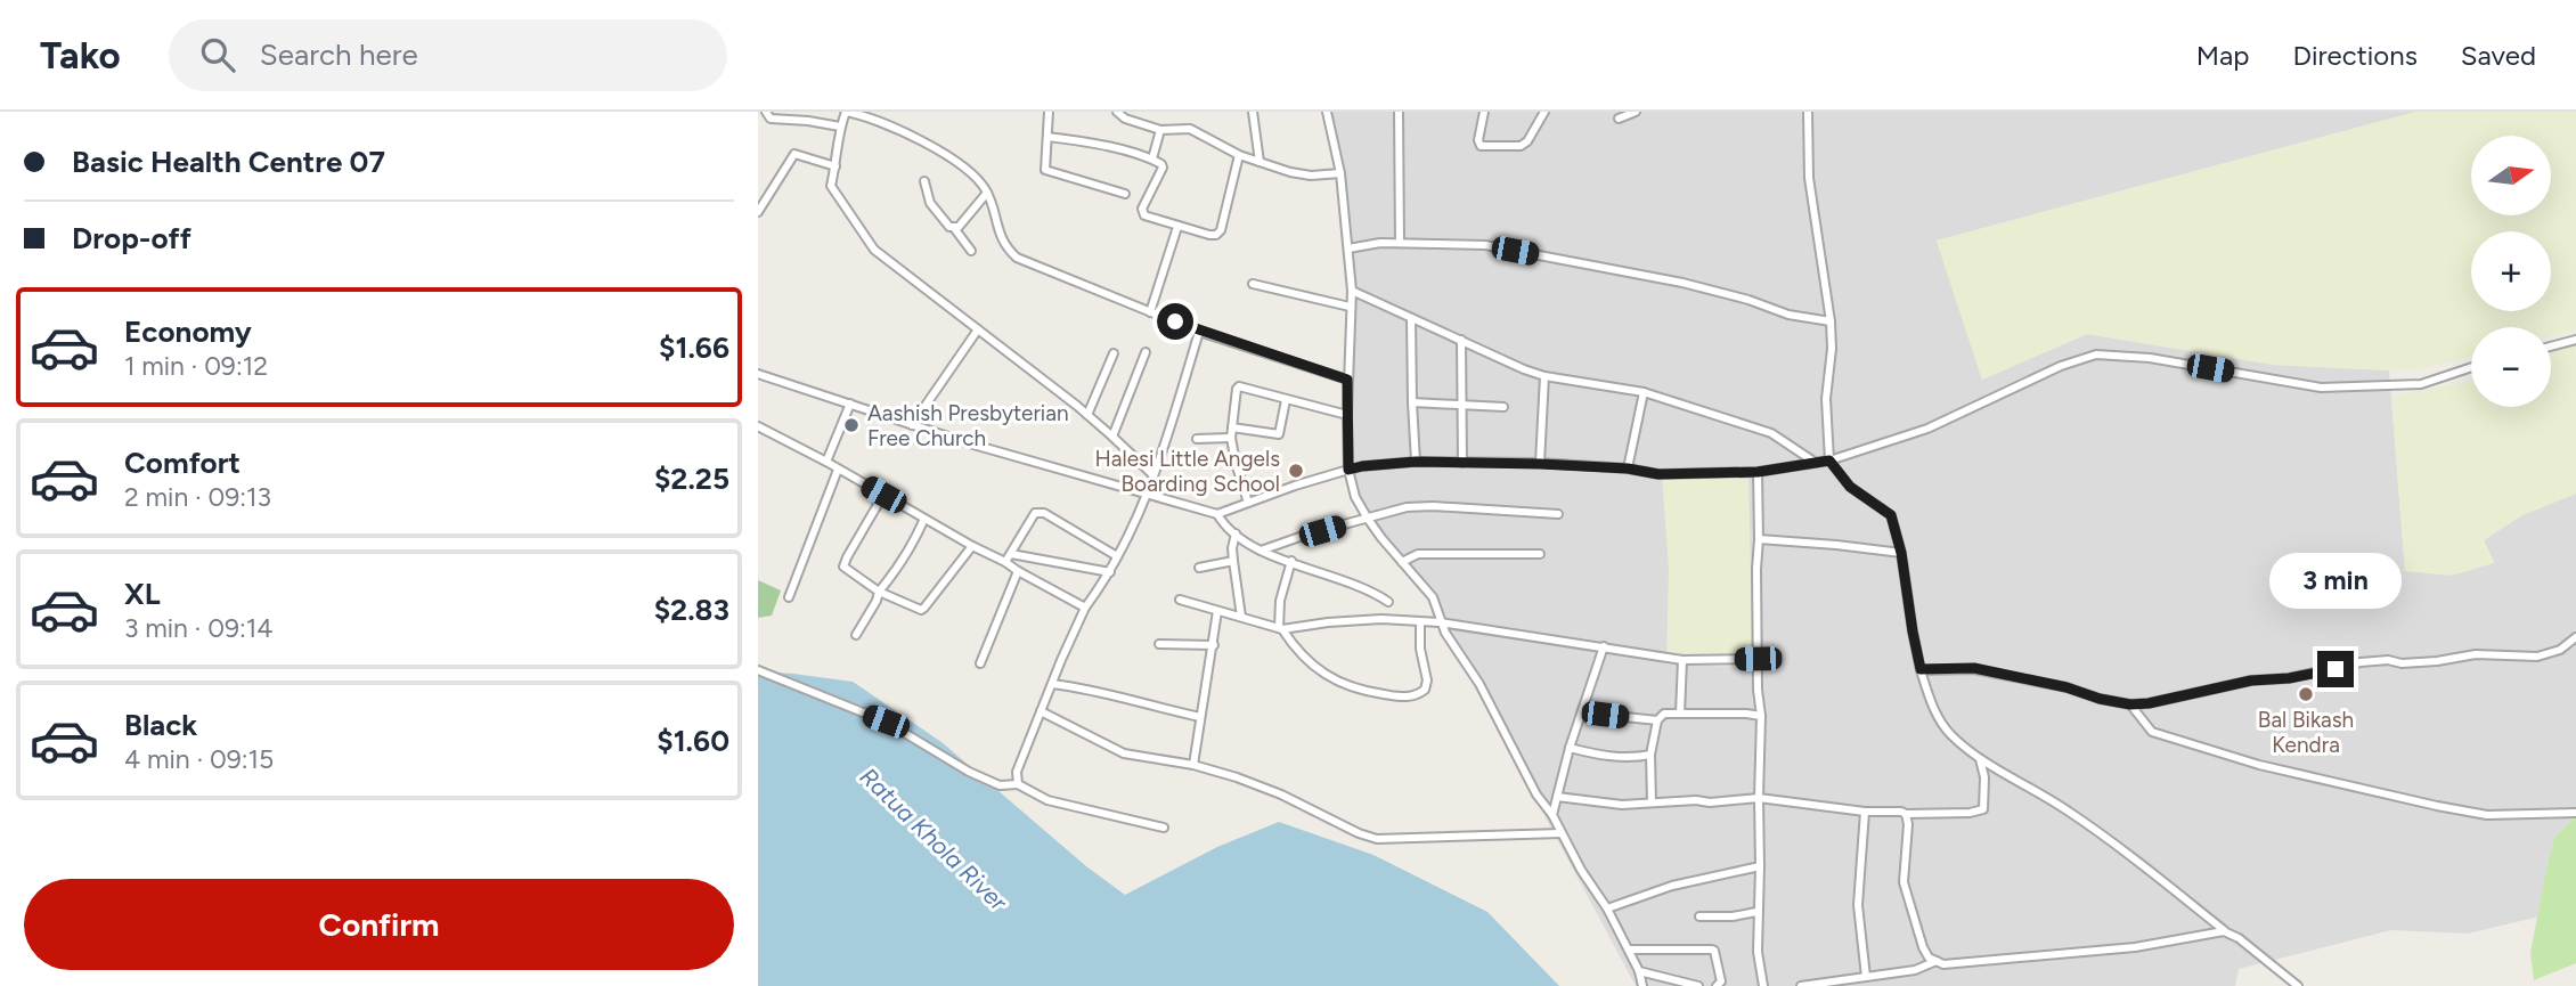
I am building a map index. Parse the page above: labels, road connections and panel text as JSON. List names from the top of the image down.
{
  "water": ["Ratua Khola River"],
  "places": ["Aashish Presbyterian Free Church", "Halesi Little Angels Boarding School", "Bal Bikash Kendra"],
  "north": "right",
  "page": {
    "header": "Tako",
    "search": "Search here",
    "nav": ["Map", "Directions", "Saved"],
    "banner": ["Basic Health Centre 07", "Drop-off"],
    "map_buttons": ["+", "−"],
    "list": [
      {
        "name": "Economy",
        "note": "1 min · 09:12",
        "value": "$1.66"
      },
      {
        "name": "Comfort",
        "note": "2 min · 09:13",
        "value": "$2.25"
      },
      {
        "name": "XL",
        "note": "3 min · 09:14",
        "value": "$2.83"
      },
      {
        "name": "Black",
        "note": "4 min · 09:15",
        "value": "$1.60"
      }
    ],
    "bubble": "3 min",
    "buttons": "Confirm"
  }
}
